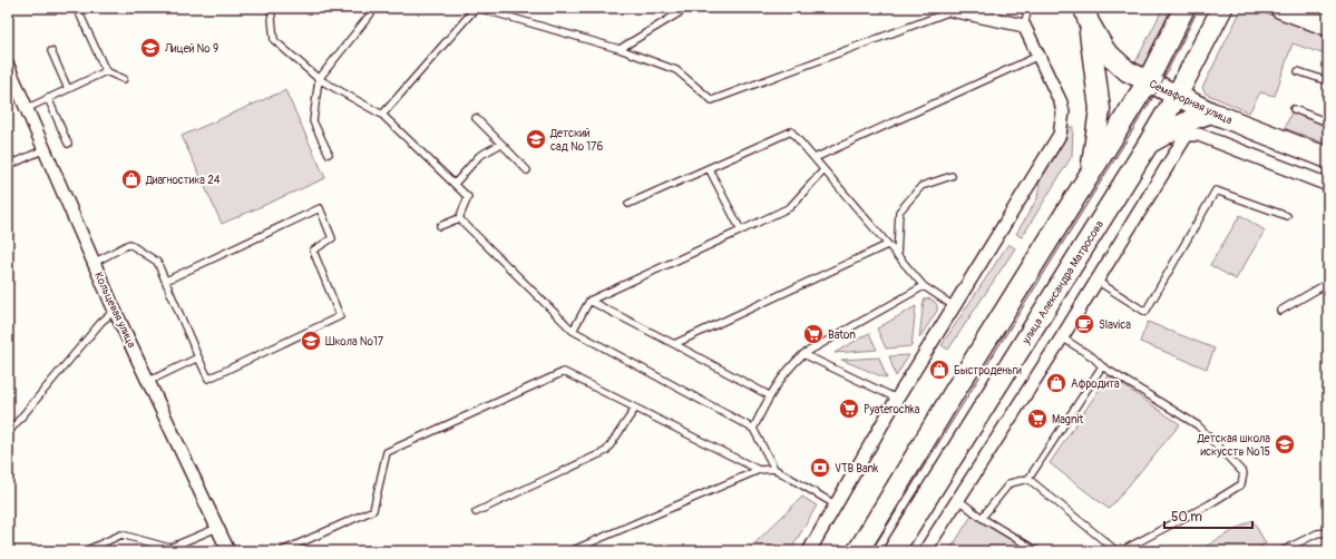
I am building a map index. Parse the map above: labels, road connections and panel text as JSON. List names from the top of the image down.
{
  "streets": {
    "highway": ["Семафорная улица", "улица Александра Матросова"],
    "street": ["Кольцевая улица"]
  },
  "crossings": [
    ["Семафорная улица", "улица Александра Матросова"]
  ],
  "places": {
    "school or university": [
      "Лицей № 9",
      "Детский сад № 176",
      "Школа №17",
      "Детская школа искусств №15"
    ],
    "shop": ["Диагностика 24", "Быстроденьги", "Афродита"],
    "cafe": ["Slavica"],
    "supermarket": ["Baton", "Pyaterochka", "Magnit"],
    "bank": ["VTB Bank"]
  },
  "scale_bar": "50 m"
}
